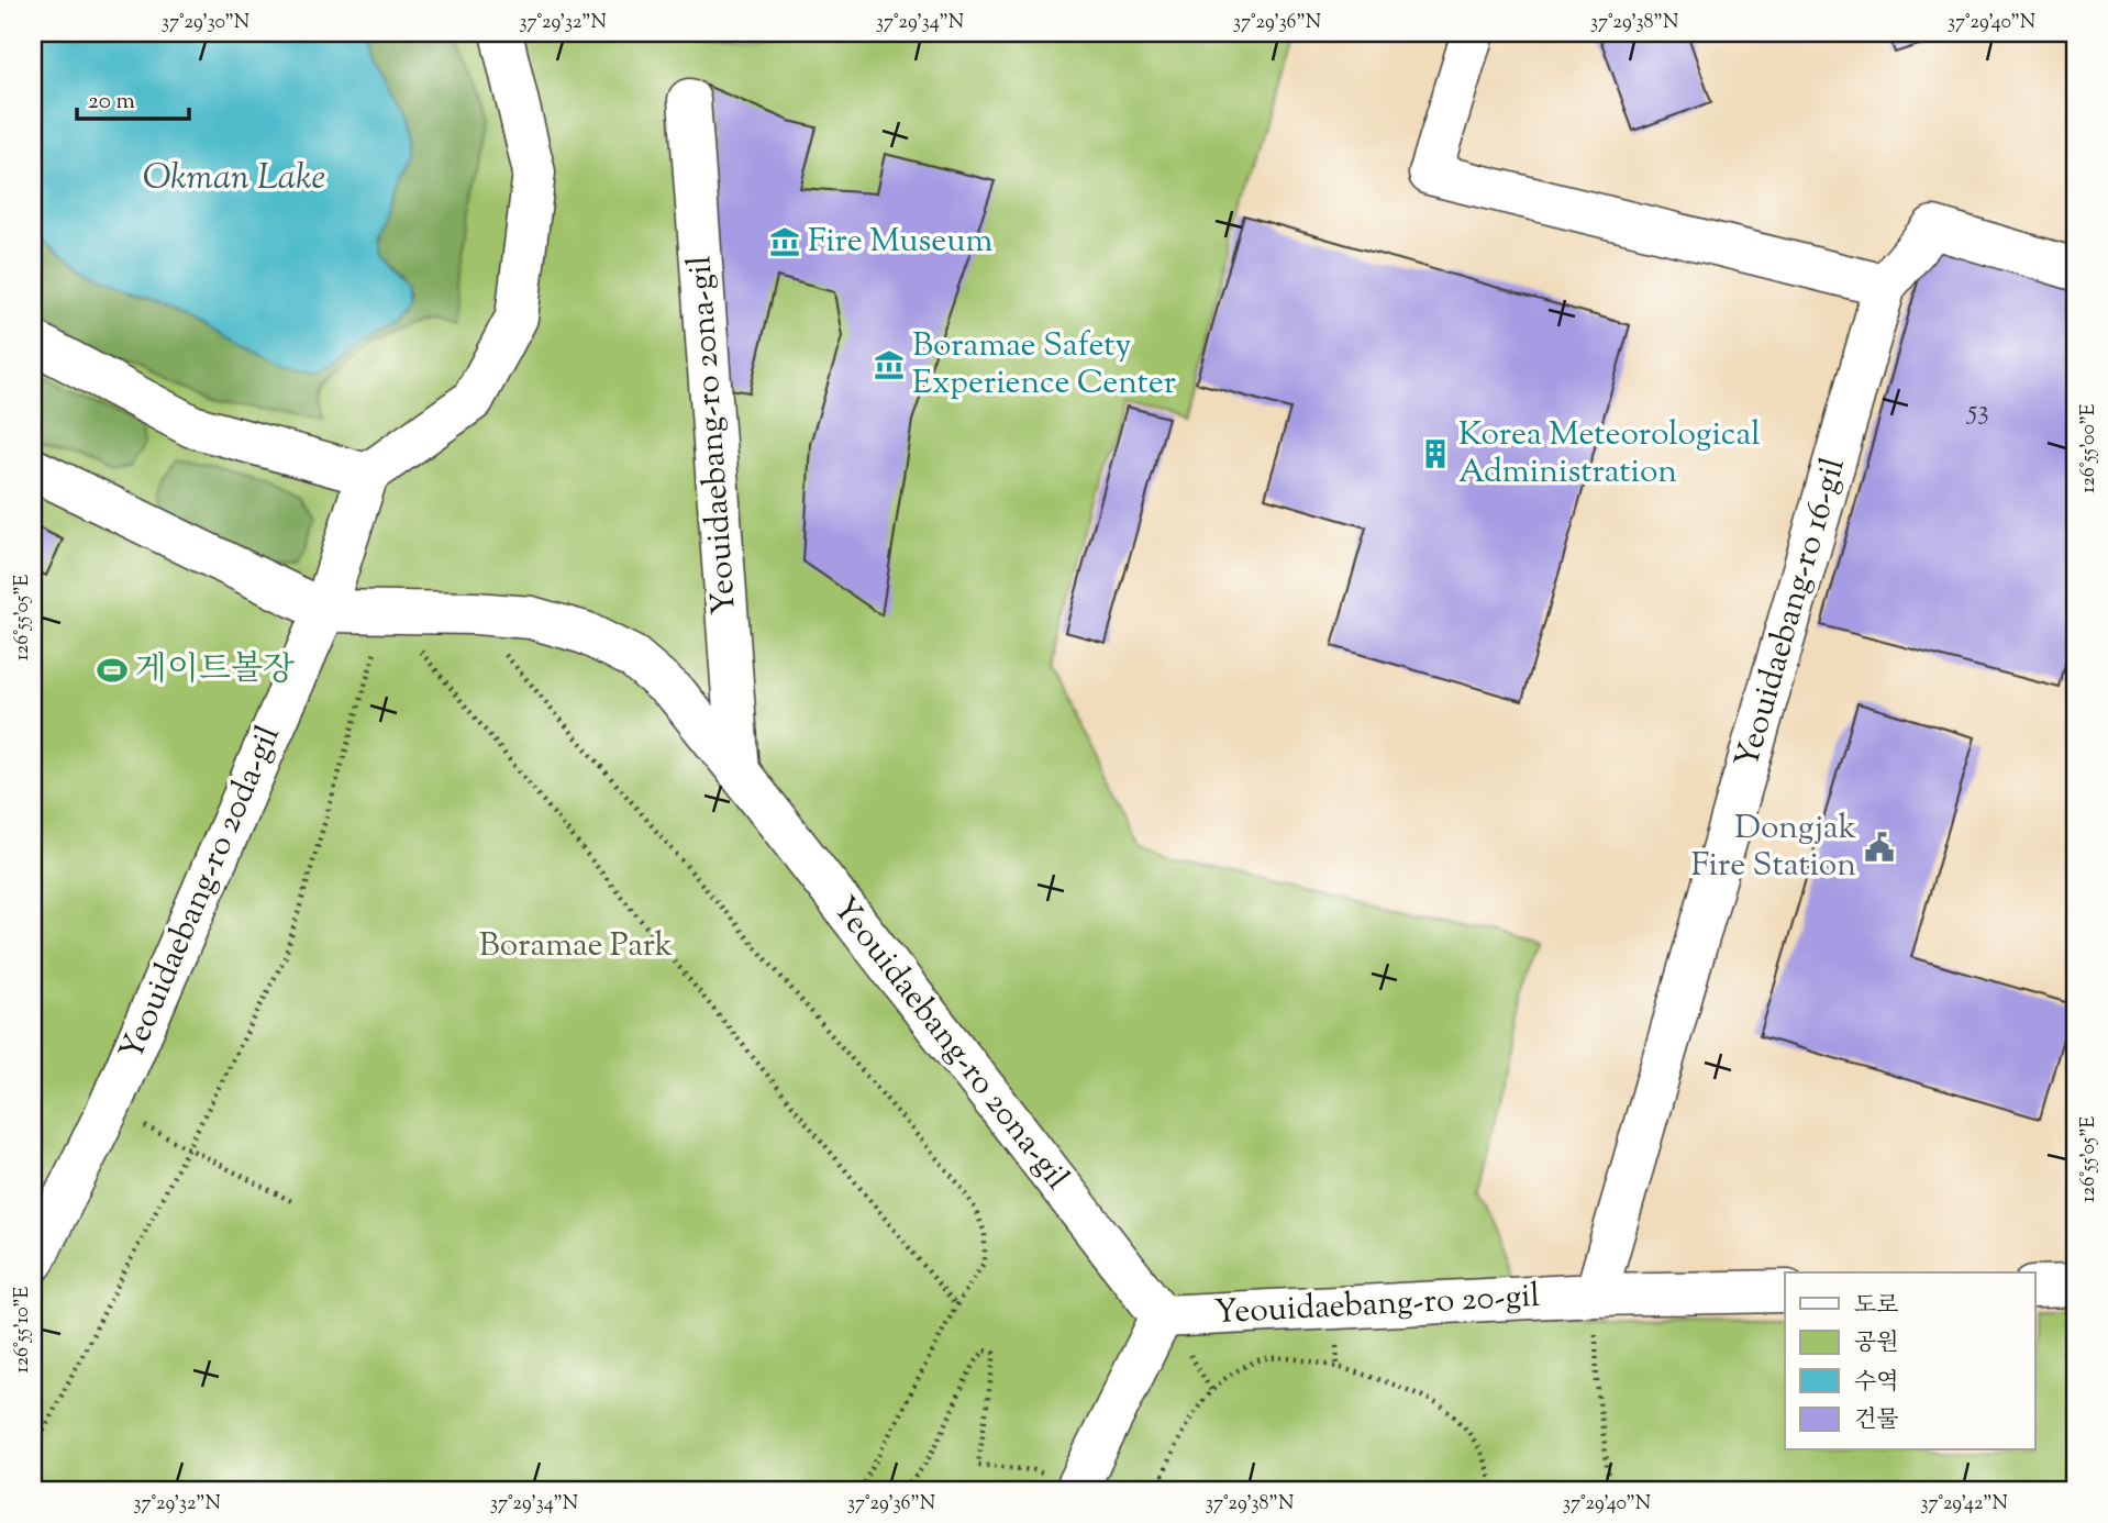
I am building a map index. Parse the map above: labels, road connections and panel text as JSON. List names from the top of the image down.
{
  "streets": {
    "street": [
      "Yeouidaebang-ro 20na-gil",
      "Yeouidaebang-ro 16-gil",
      "Yeouidaebang-ro 20da-gil",
      "Yeouidaebang-ro 20-gil"
    ]
  },
  "crossings": [
    ["Yeouidaebang-ro 20na-gil", "Yeouidaebang-ro 20da-gil"],
    ["Yeouidaebang-ro 20na-gil", "Yeouidaebang-ro 20-gil"],
    ["Yeouidaebang-ro 16-gil", "Yeouidaebang-ro 20-gil"]
  ],
  "water": ["Okman Lake"],
  "parks": ["Boramae Park"],
  "places": {
    "museum": ["Fire Museum", "Boramae Safety Experience Center"],
    "building": ["Korea Meteorological Administration"],
    "sports": ["게이트볼장"],
    "public building": ["Dongjak Fire Station"]
  },
  "house_numbers": ["53"],
  "legend": [
    "도로",
    "공원",
    "수역",
    "건물"
  ],
  "scale_bar": "20 m",
  "coordinates": [
    "37°29'30\"N",
    "37°29'32\"N",
    "37°29'34\"N",
    "37°29'36\"N",
    "37°29'38\"N",
    "37°29'40\"N",
    "126°55'00\"E",
    "126°55'05\"E",
    "126°55'10\"E",
    "37°29'42\"N"
  ]
}
